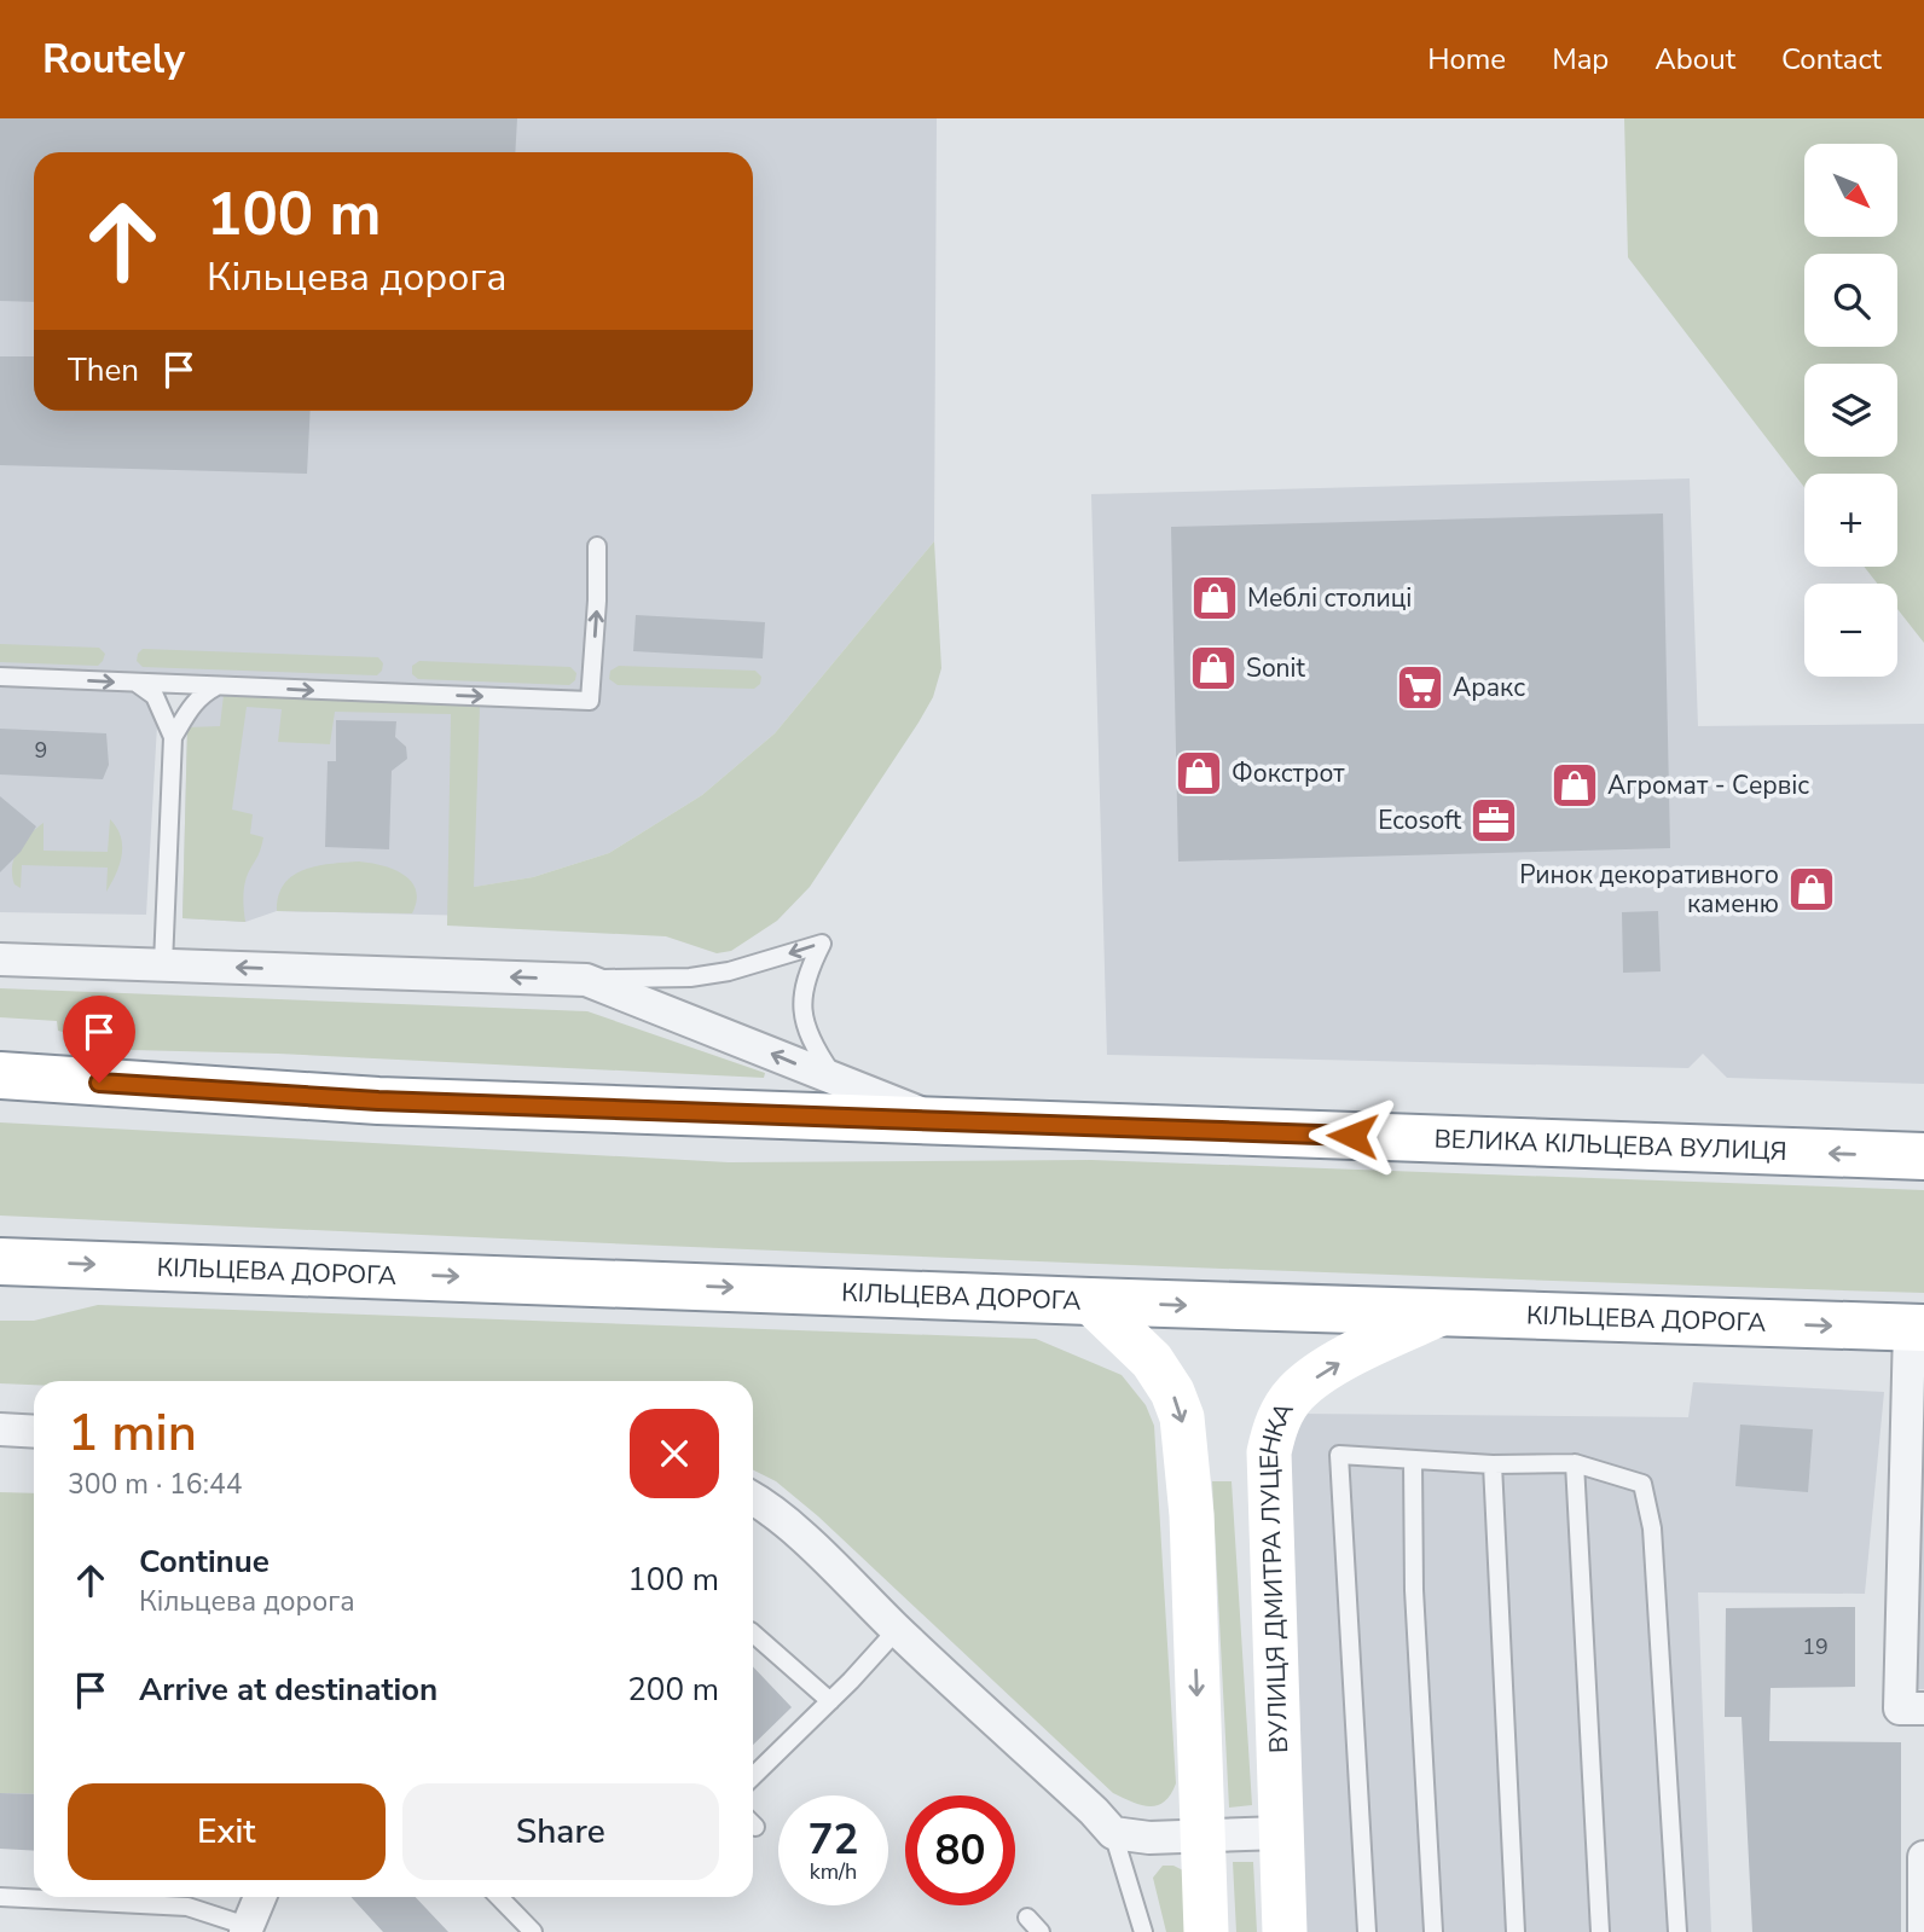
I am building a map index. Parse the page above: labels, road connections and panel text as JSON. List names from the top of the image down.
{
  "streets": {
    "highway": ["ВЕЛИКА КІЛЬЦЕВА ВУЛИЦЯ", "КІЛЬЦЕВА ДОРОГА"],
    "main road": ["ВУЛИЦЯ ДМИТРА ЛУЦЕНКА"]
  },
  "crossings": [
    ["КІЛЬЦЕВА ДОРОГА", "ВУЛИЦЯ ДМИТРА ЛУЦЕНКА"]
  ],
  "one_way": ["ВЕЛИКА КІЛЬЦЕВА ВУЛИЦЯ", "ВУЛИЦЯ ДМИТРА ЛУЦЕНКА"],
  "places": {
    "shop": [
      "Меблі столиці",
      "Sonit",
      "Фокстрот",
      "Агромат - Сервіс",
      "Ринок декоративного каменю"
    ],
    "supermarket": ["Аракс"],
    "office": ["Ecosoft"]
  },
  "house_numbers": ["9", "19"],
  "north": "bottom right",
  "page": {
    "header": "Routely",
    "nav": [
      "Home",
      "Map",
      "About",
      "Contact"
    ],
    "map_buttons": ["+", "−"],
    "turn": ["100 m", "Кільцева дорога"],
    "then": "Then",
    "heading": ["1 min", "300 m · 16:44"],
    "list": [
      {
        "name": "Continue",
        "note": "Кільцева дорога",
        "value": "100 m"
      },
      {
        "name": "Arrive at destination",
        "value": "200 m"
      }
    ],
    "buttons": ["Exit", "Share"],
    "speed": "72 km/h",
    "limit": "80"
  }
}
